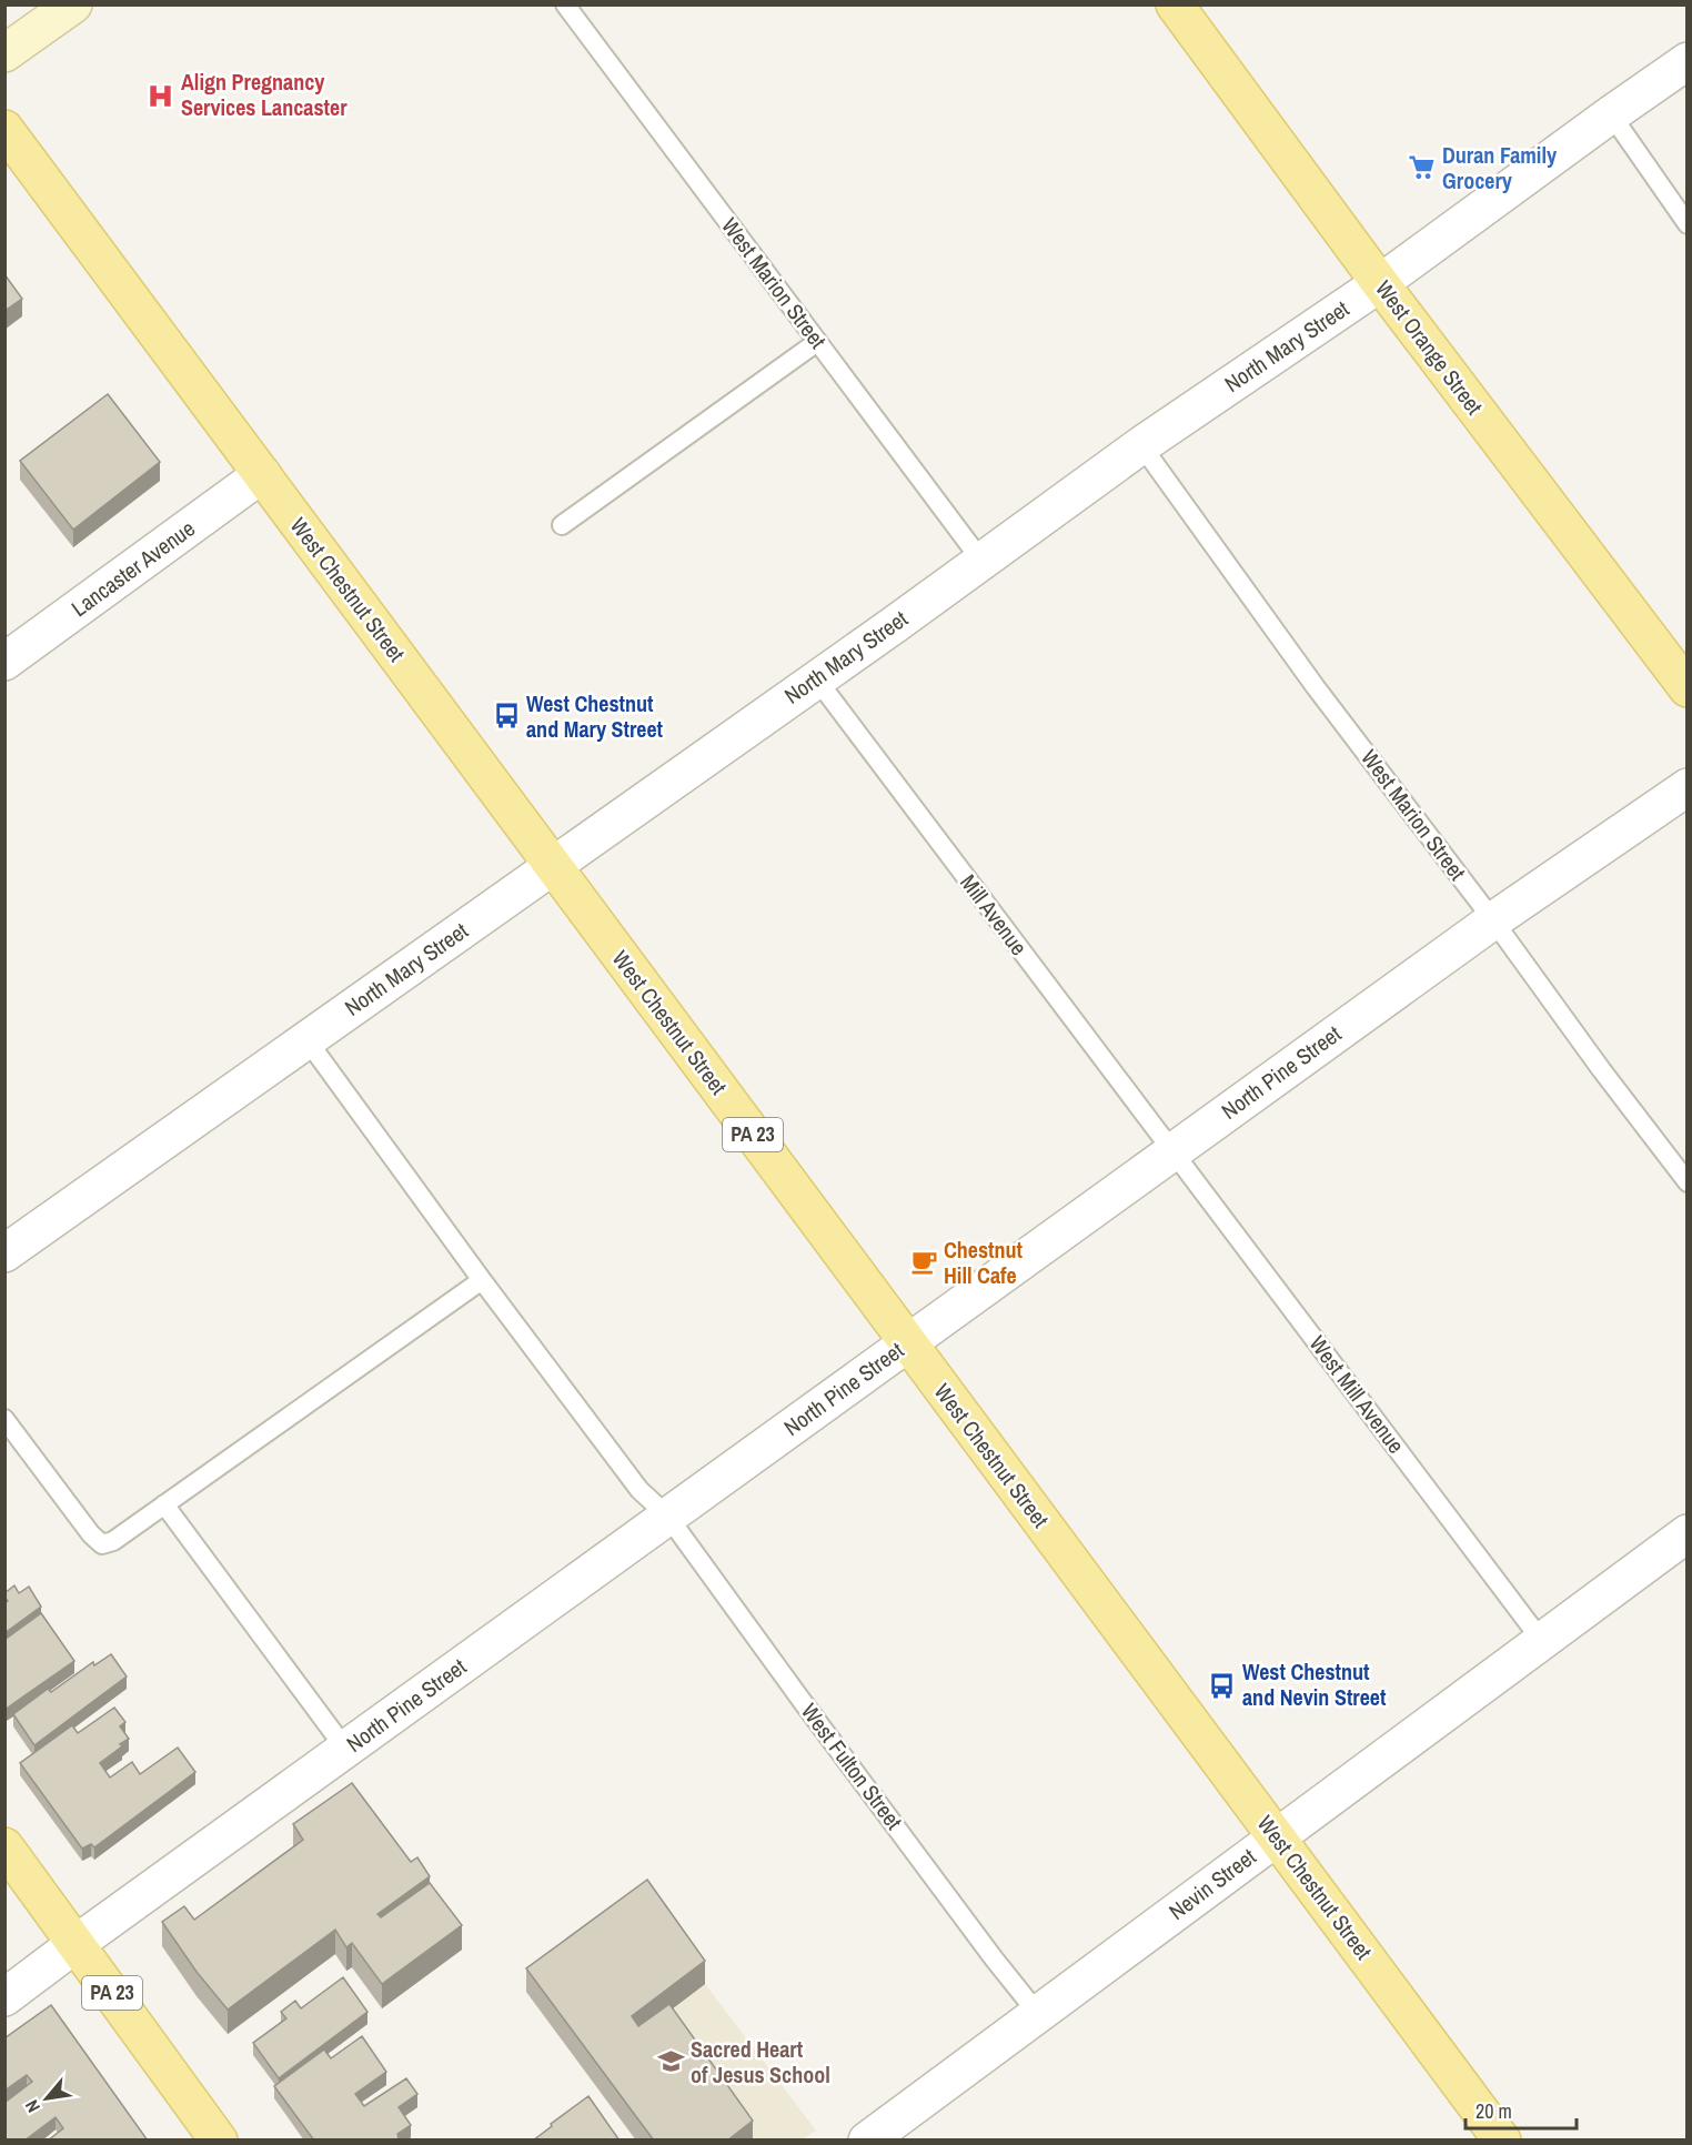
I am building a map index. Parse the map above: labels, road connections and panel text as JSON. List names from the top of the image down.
{
  "streets": {
    "main road": ["West Orange Street", "West Chestnut Street", "PA 23"],
    "street": [
      "North Mary Street",
      "Lancaster Avenue",
      "North Pine Street",
      "Nevin Street"
    ],
    "lane": [
      "West Marion Street",
      "Mill Avenue",
      "West Mill Avenue",
      "West Fulton Street"
    ]
  },
  "crossings": [
    ["West Marion Street", "North Mary Street"],
    ["West Marion Street", "North Pine Street"],
    ["North Mary Street", "West Orange Street"],
    ["North Mary Street", "West Chestnut Street"],
    ["North Mary Street", "Mill Avenue"],
    ["North Mary Street", "West Fulton Street"],
    ["Lancaster Avenue", "West Chestnut Street"],
    ["West Chestnut Street", "North Pine Street"],
    ["West Chestnut Street", "Nevin Street"],
    ["Mill Avenue", "North Pine Street"],
    ["Mill Avenue", "West Mill Avenue"],
    ["North Pine Street", "PA 23"],
    ["North Pine Street", "West Mill Avenue"],
    ["North Pine Street", "West Fulton Street"],
    ["West Mill Avenue", "Nevin Street"],
    ["West Fulton Street", "Nevin Street"]
  ],
  "places": {
    "hospital": ["Align Pregnancy Services Lancaster"],
    "supermarket": ["Duran Family Grocery"],
    "bus stop": ["West Chestnut and Mary Street", "West Chestnut and Nevin Street"],
    "cafe": ["Chestnut Hill Cafe"],
    "school or university": ["Sacred Heart of Jesus School"]
  },
  "scale_bar": "20 m",
  "north": "bottom left"
}
